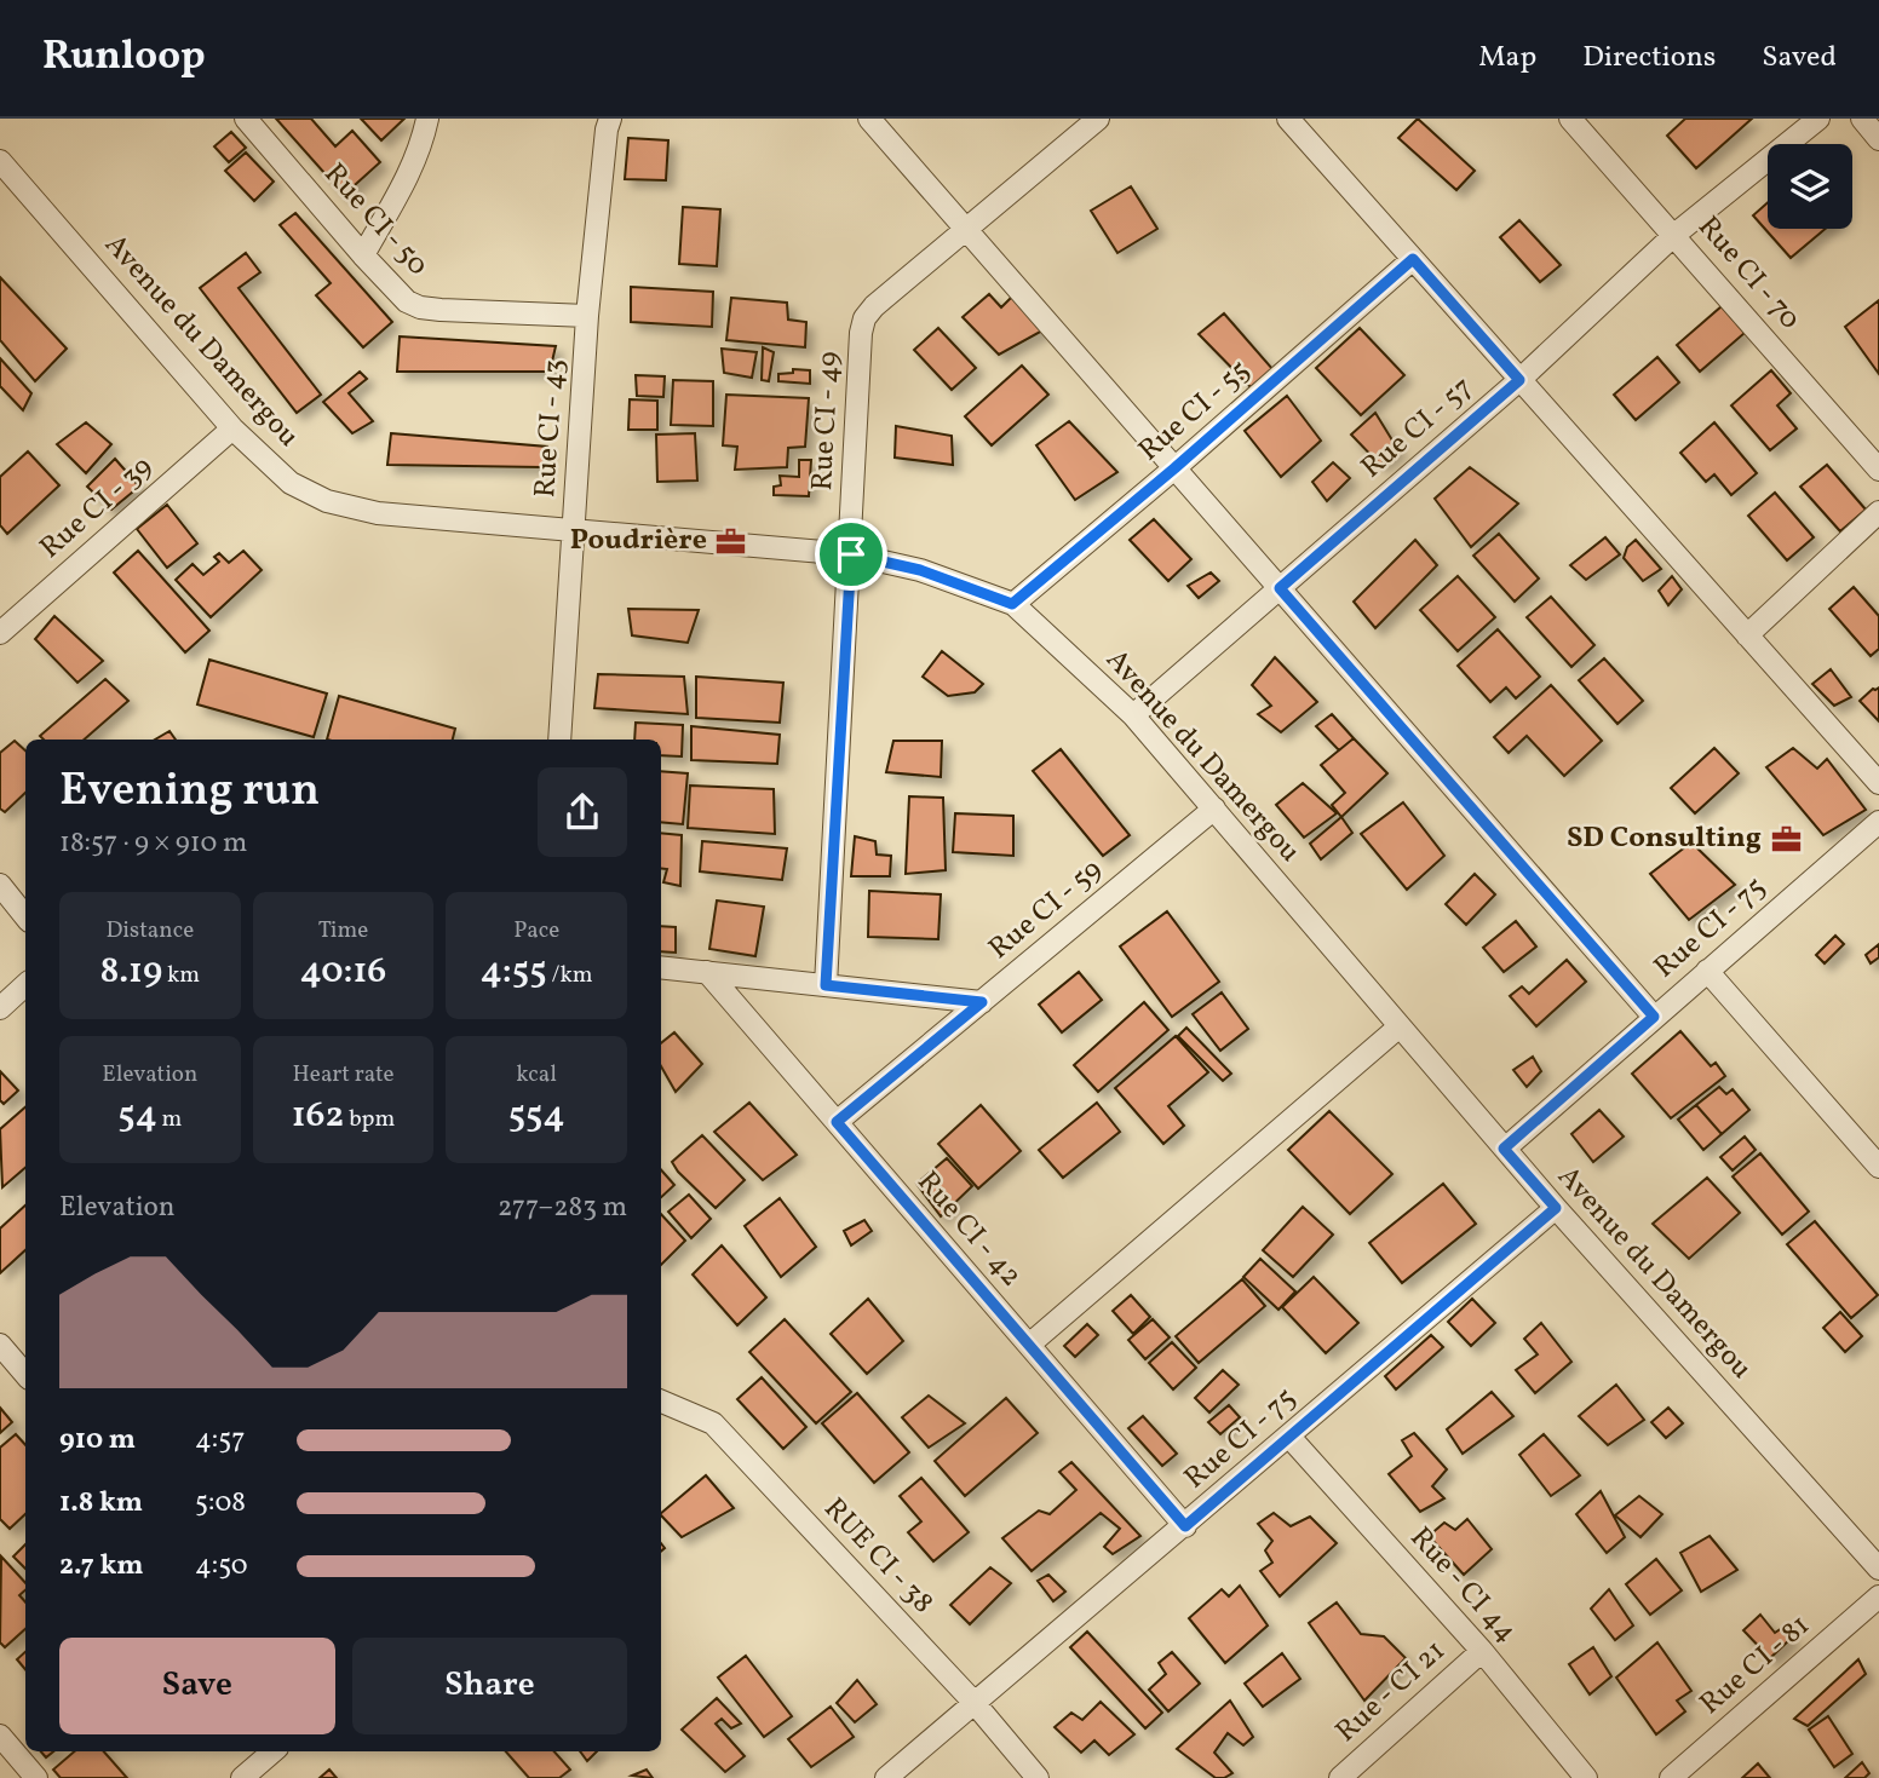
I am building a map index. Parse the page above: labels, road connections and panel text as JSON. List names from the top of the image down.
{
  "streets": {
    "street": [
      "Rue CI - 50",
      "Rue CI - 70",
      "Avenue du Damergou",
      "Rue CI - 55",
      "Rue CI - 49",
      "Rue CI - 43",
      "Rue CI - 57",
      "Rue CI - 39",
      "Rue CI - 59",
      "Rue CI - 75",
      "Rue CI - 42",
      "RUE CI - 38",
      "Rue - CI 44",
      "Rue CI - 81",
      "Rue - CI 21"
    ]
  },
  "crossings": [
    ["Rue CI - 50", "Rue CI - 43"],
    ["Rue CI - 70", "Rue CI - 57"],
    ["Avenue du Damergou", "Rue CI - 55"],
    ["Avenue du Damergou", "Rue CI - 49"],
    ["Avenue du Damergou", "Rue CI - 43"],
    ["Avenue du Damergou", "Rue CI - 57"],
    ["Avenue du Damergou", "Rue CI - 39"],
    ["Avenue du Damergou", "Rue CI - 59"],
    ["Avenue du Damergou", "Rue CI - 75"],
    ["Rue CI - 59", "Rue CI - 42"],
    ["Rue CI - 75", "Rue CI - 42"],
    ["Rue CI - 75", "RUE CI - 38"],
    ["Rue CI - 75", "Rue - CI 44"],
    ["Rue - CI 44", "Rue - CI 21"]
  ],
  "places": {
    "office": ["Poudrière", "SD Consulting"]
  },
  "page": {
    "header": "Runloop",
    "nav": ["Map", "Directions", "Saved"],
    "heading": ["Evening run", "18:57 · 9 × 910 m"],
    "stats": [
      ["Distance", "8.19 km"],
      ["Time", "40:16"],
      ["Pace", "4:55 /km"],
      ["Elevation", "54 m"],
      ["Heart rate", "162 bpm"],
      ["kcal", "554"]
    ],
    "chart": ["Elevation", "277–283 m"],
    "list": [
      {
        "name": "910 m",
        "note": "4:57"
      },
      {
        "name": "1.8 km",
        "note": "5:08"
      },
      {
        "name": "2.7 km",
        "note": "4:50"
      }
    ],
    "buttons": ["Save", "Share"]
  }
}
